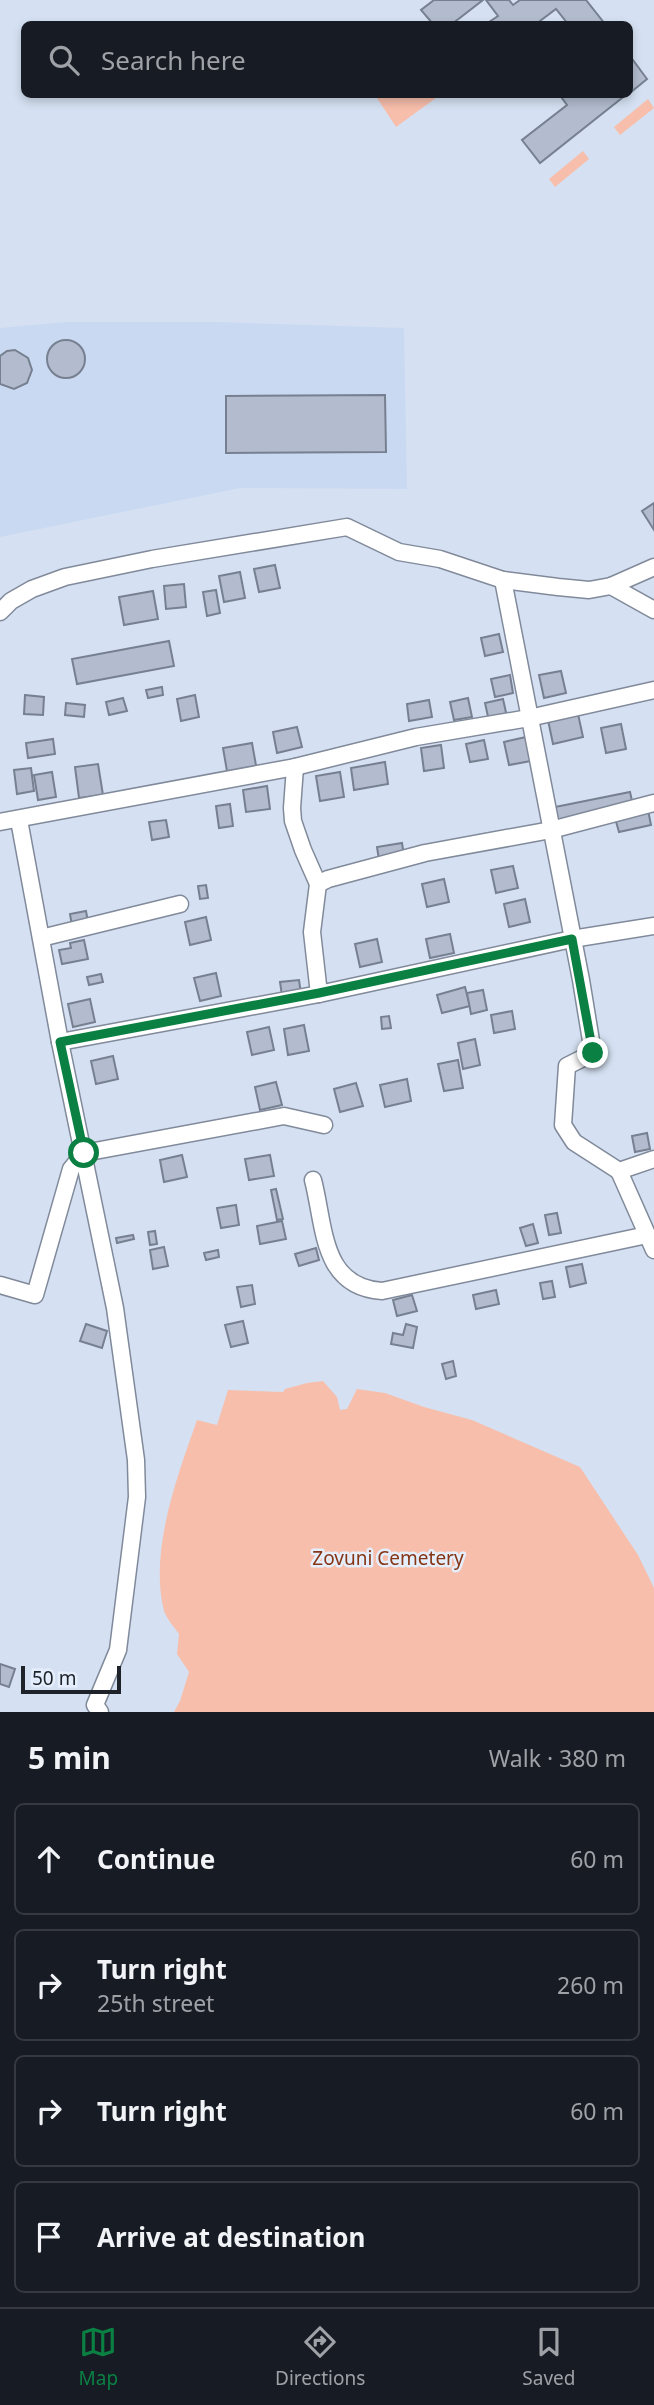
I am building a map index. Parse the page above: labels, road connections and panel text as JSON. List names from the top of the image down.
{
  "parks": ["Zovuni Cemetery"],
  "scale_bar": "50 m",
  "page": {
    "search": "Search here",
    "scale": "50 m",
    "heading": ["5 min", "Walk · 380 m"],
    "list": [
      ["Continue", "60 m"],
      ["Turn right", "25th street", "260 m"],
      ["Turn right", "60 m"],
      "Arrive at destination"
    ],
    "nav": ["Map", "Directions", "Saved"]
  }
}
